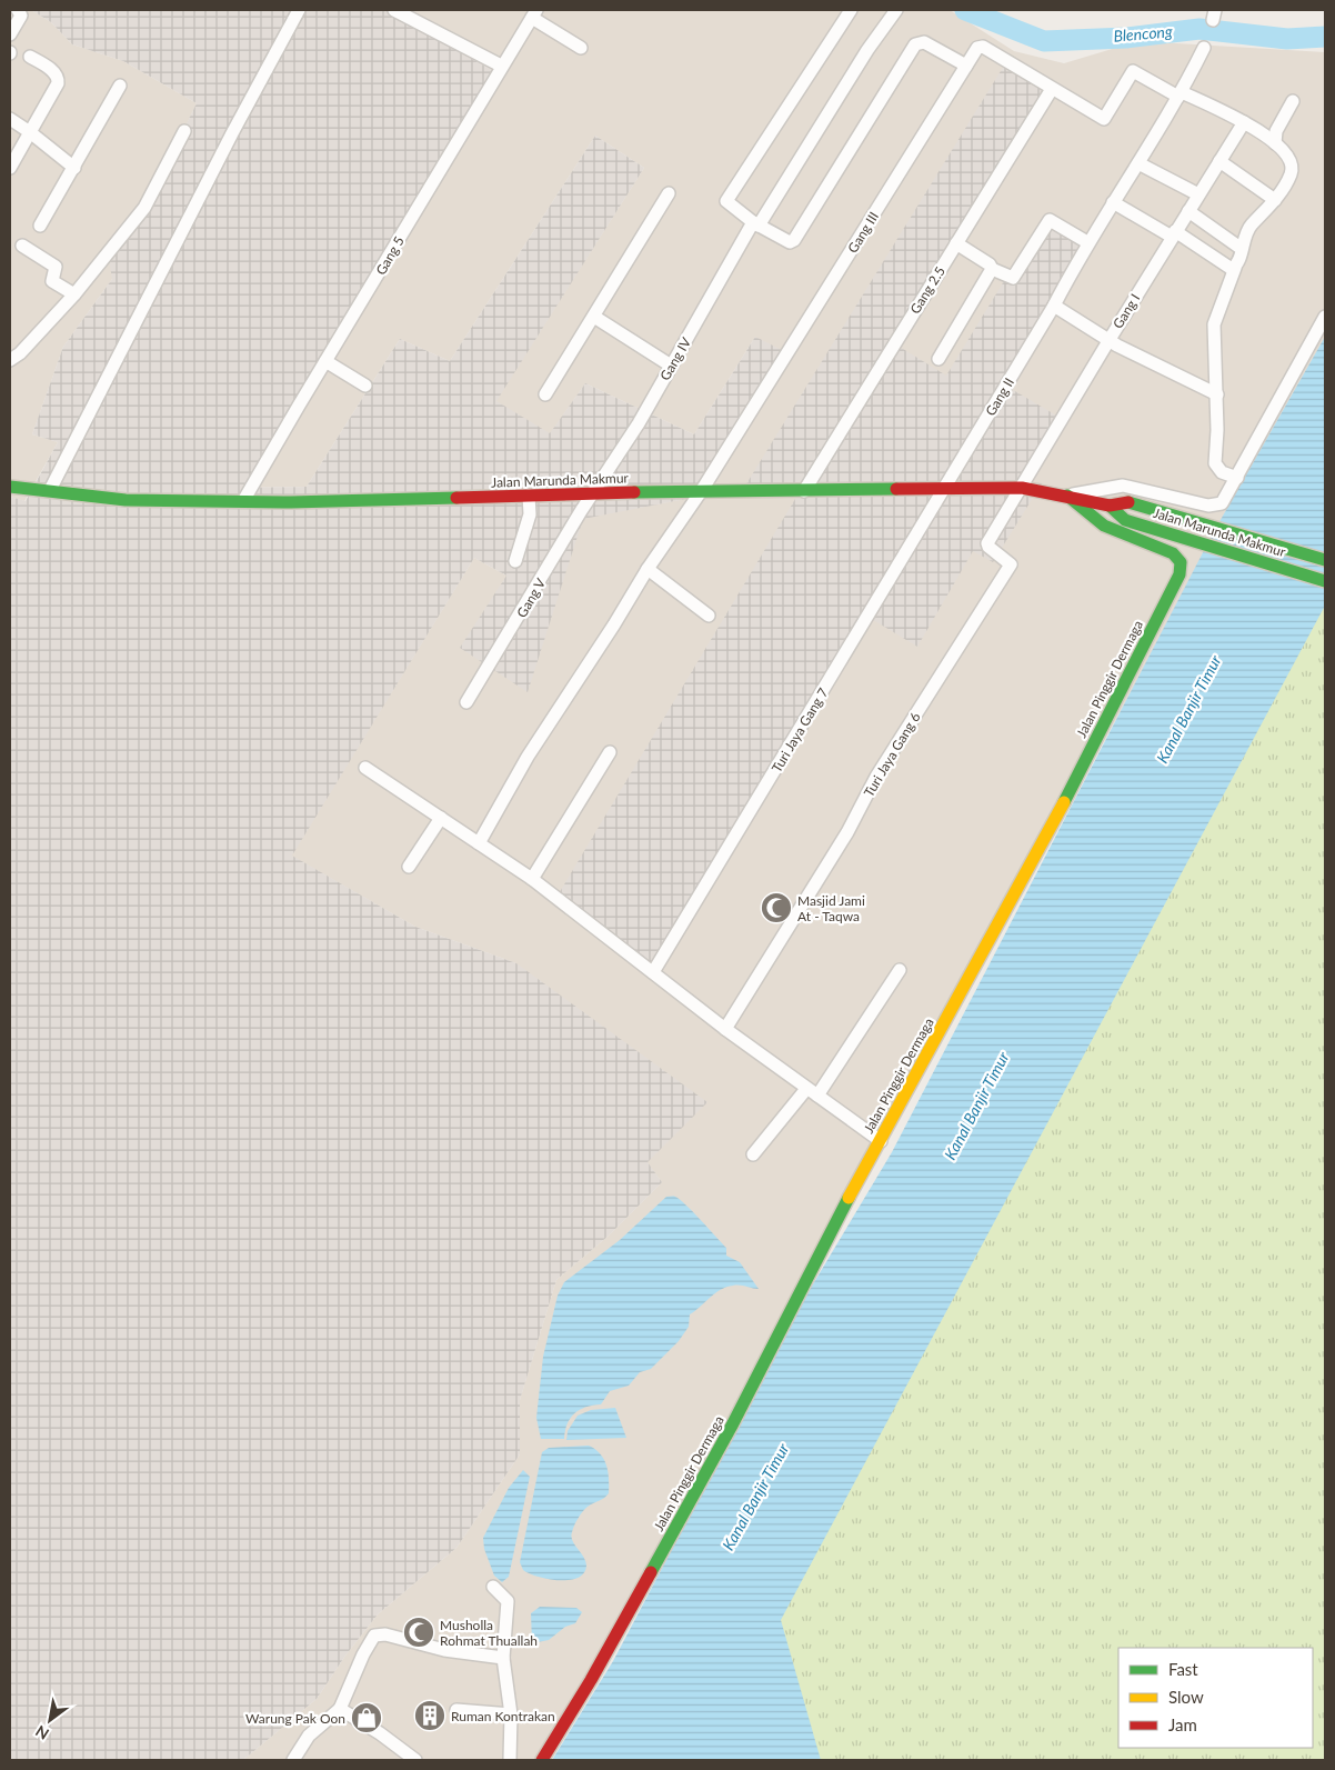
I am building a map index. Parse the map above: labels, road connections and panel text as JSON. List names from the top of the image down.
{
  "streets": {
    "main road": ["Jalan Marunda Makmur", "Jalan Pinggir Dermaga"],
    "street": [
      "Gang III",
      "Gang 5",
      "Gang 2.5",
      "Gang I",
      "Gang IV",
      "Gang II",
      "Gang V",
      "Turi Jaya Gang 7",
      "Turi Jaya Gang 6"
    ]
  },
  "crossings": [
    ["Gang III", "Gang 2.5"],
    ["Gang III", "Jalan Marunda Makmur"],
    ["Gang 5", "Jalan Marunda Makmur"],
    ["Gang 2.5", "Jalan Marunda Makmur"],
    ["Gang I", "Jalan Marunda Makmur"],
    ["Gang I", "Turi Jaya Gang 6"],
    ["Gang IV", "Jalan Marunda Makmur"],
    ["Gang IV", "Gang V"],
    ["Gang II", "Jalan Marunda Makmur"],
    ["Gang II", "Turi Jaya Gang 7"],
    ["Jalan Marunda Makmur", "Gang V"],
    ["Jalan Marunda Makmur", "Jalan Pinggir Dermaga"],
    ["Jalan Marunda Makmur", "Turi Jaya Gang 7"],
    ["Jalan Marunda Makmur", "Turi Jaya Gang 6"]
  ],
  "water": ["Blencong", "Kanal Banjir Timur"],
  "places": {
    "mosque": ["Masjid Jami At - Taqwa", "Musholla Rohmat Thuallah"],
    "building": ["Ruman Kontrakan"],
    "shop": ["Warung Pak Oon"]
  },
  "legend": ["Fast", "Slow", "Jam"],
  "north": "bottom left"
}
